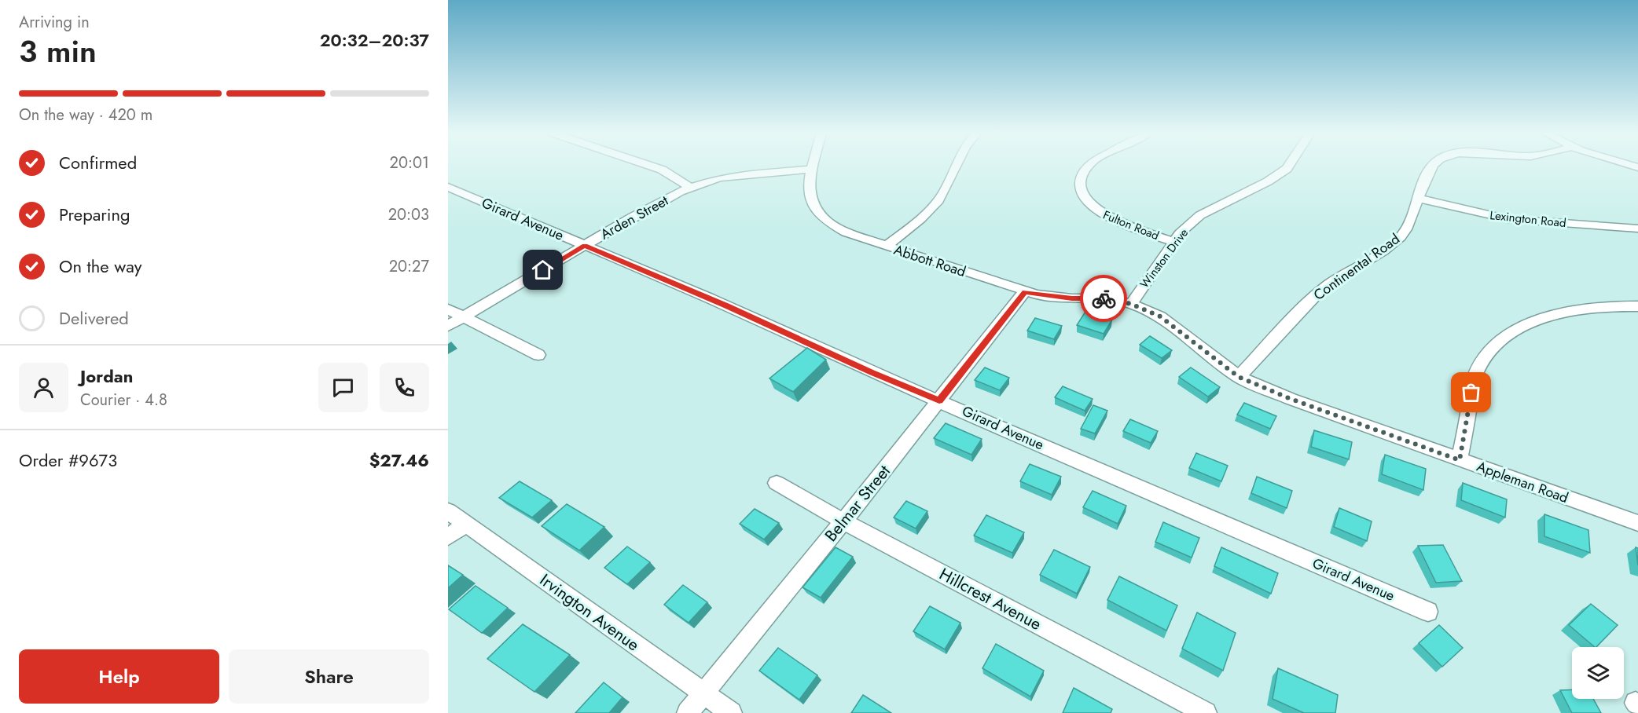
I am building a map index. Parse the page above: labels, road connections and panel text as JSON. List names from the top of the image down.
{
  "streets": {
    "street": [
      "Arden Street",
      "Girard Avenue",
      "Lexington Road",
      "Fulton Road",
      "Winston Drive",
      "Abbott Road",
      "Continental Road",
      "Appleman Road",
      "Belmar Street",
      "Hillcrest Avenue",
      "Irvington Avenue"
    ]
  },
  "crossings": [
    ["Arden Street", "Girard Avenue"],
    ["Arden Street", "Abbott Road"],
    ["Girard Avenue", "Belmar Street"],
    ["Lexington Road", "Continental Road"],
    ["Fulton Road", "Winston Drive"],
    ["Winston Drive", "Abbott Road"],
    ["Winston Drive", "Appleman Road"],
    ["Abbott Road", "Appleman Road"],
    ["Abbott Road", "Belmar Street"],
    ["Continental Road", "Appleman Road"],
    ["Belmar Street", "Hillcrest Avenue"],
    ["Belmar Street", "Irvington Avenue"]
  ],
  "page": {
    "heading": ["3 min", "Arriving in", "20:32–20:37"],
    "panel": [
      "Jordan",
      "Courier · 4.8",
      "Order #9673",
      "$27.46"
    ],
    "bar": "On the way · 420 m",
    "list": [
      ["Confirmed", "20:01"],
      ["Preparing", "20:03"],
      ["On the way", "20:27"],
      "Delivered"
    ],
    "buttons": ["Help", "Share"]
  }
}
